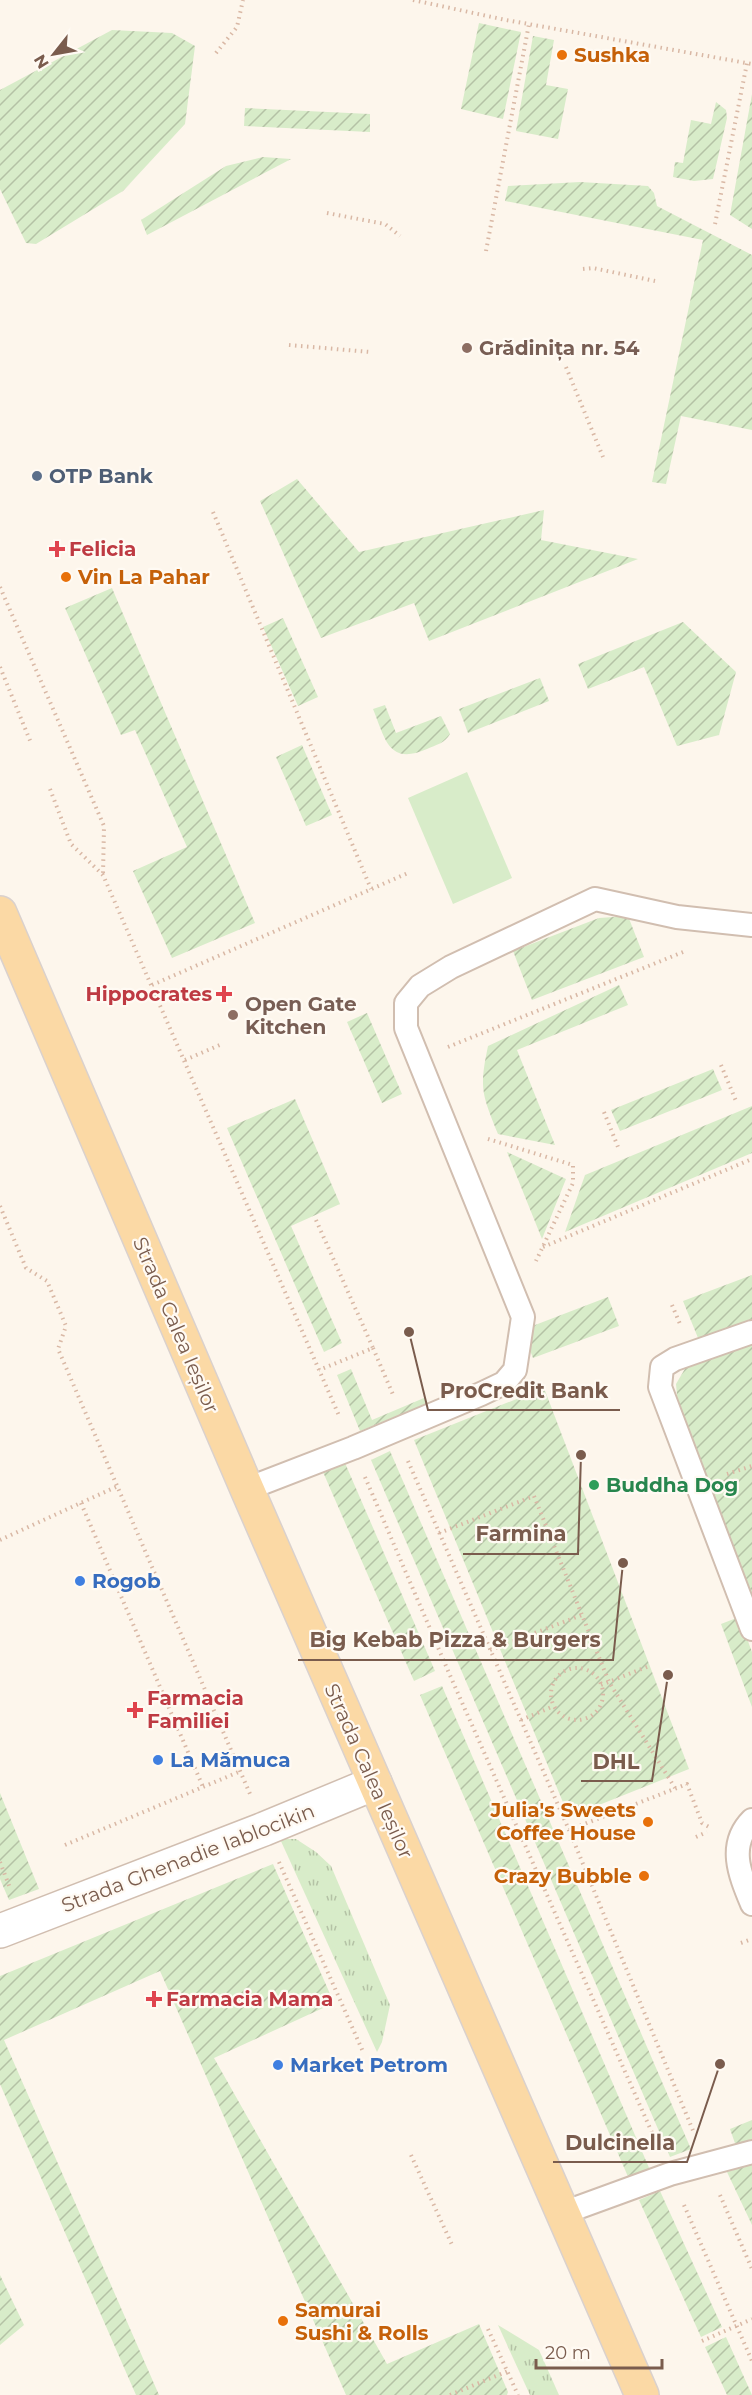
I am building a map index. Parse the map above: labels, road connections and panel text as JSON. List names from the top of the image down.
{
  "streets": {
    "main road": ["Strada Calea Ieșilor"],
    "street": ["Strada Ghenadie Iablocikin"]
  },
  "crossings": [
    ["Strada Calea Ieșilor", "Strada Ghenadie Iablocikin"]
  ],
  "places": {
    "other": [
      "Sushka",
      "Grădinița nr. 54",
      "OTP Bank",
      "Vin La Pahar",
      "Open Gate Kitchen",
      "ProCredit Bank",
      "Farmina",
      "Buddha Dog",
      "Big Kebab Pizza & Burgers",
      "Rogob",
      "DHL",
      "La Mămuca",
      "Julia's Sweets Coffee House",
      "Crazy Bubble",
      "Dulcinella",
      "Market Petrom",
      "Samurai Sushi & Rolls"
    ],
    "health": [
      "Felicia",
      "Hippocrates",
      "Farmacia Familiei",
      "Farmacia Mama"
    ]
  },
  "scale_bar": "20 m",
  "north": "bottom left"
}
